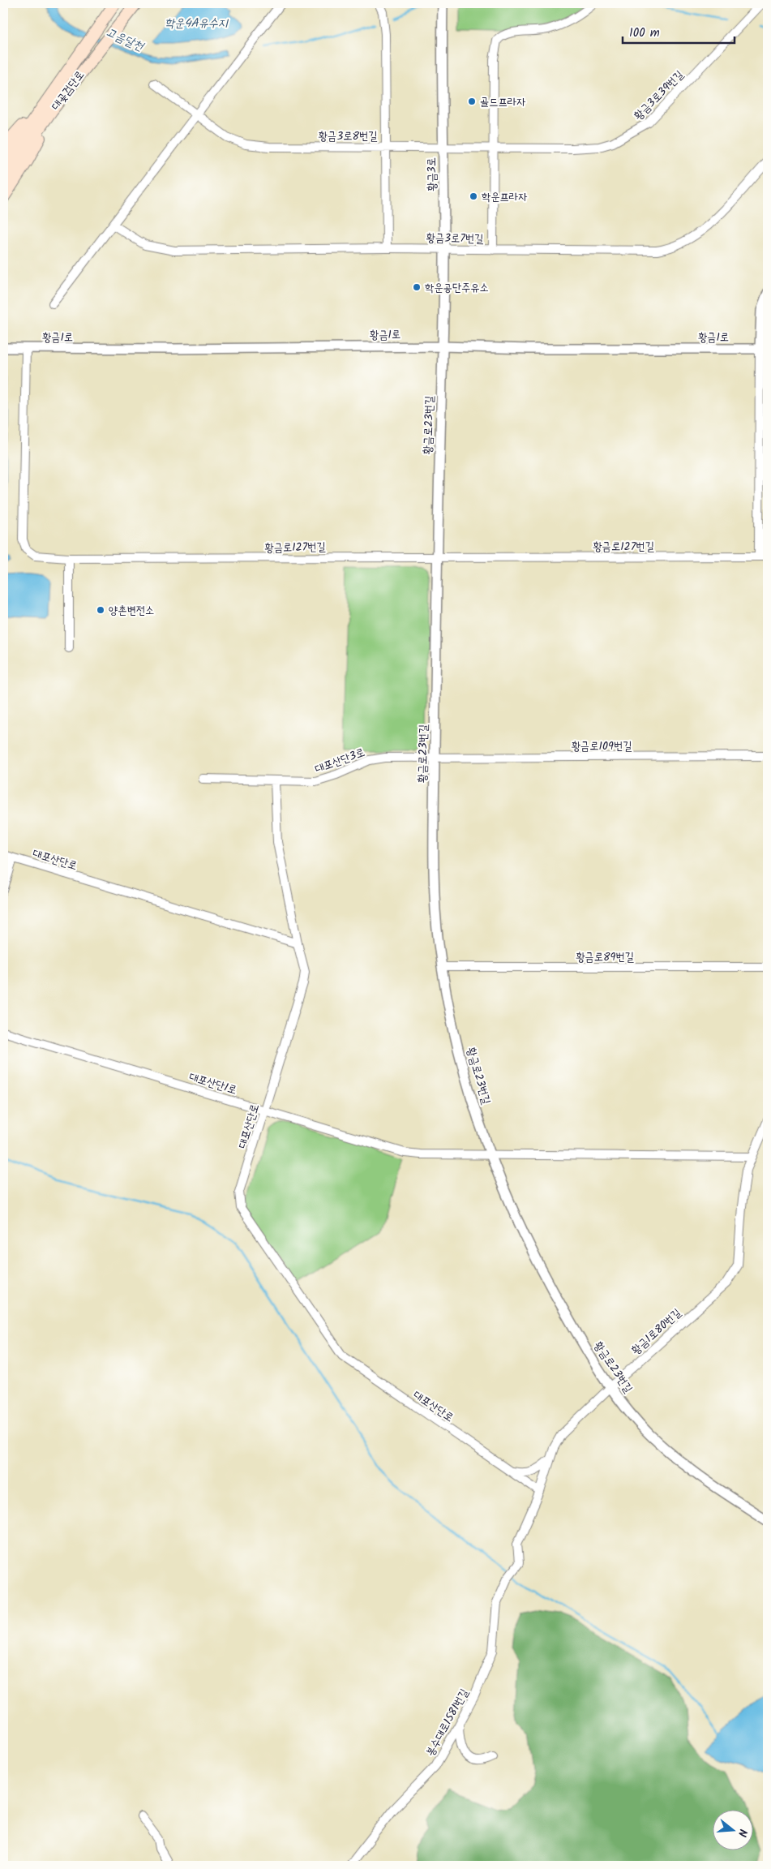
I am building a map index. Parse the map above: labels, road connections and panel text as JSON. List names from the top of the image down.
{
  "streets": {
    "main road": ["대곶검단로"],
    "street": [
      "황금3로39번길",
      "황금3로8번길",
      "황금3로",
      "황금3로7번길",
      "황금1로",
      "황금로23번길",
      "황금로127번길",
      "황금로109번길",
      "대포산단3로",
      "대포산단로",
      "황금로89번길",
      "대포산단1로",
      "황금1로80번길",
      "봉수대로1581번길"
    ]
  },
  "crossings": [
    ["황금3로39번길", "황금3로8번길"],
    ["황금3로39번길", "황금3로"],
    ["황금3로", "황금3로7번길"],
    ["황금3로", "황금1로"],
    ["황금3로", "황금로23번길"],
    ["황금1로", "황금로23번길"],
    ["황금1로", "황금로127번길"],
    ["황금로23번길", "황금로127번길"],
    ["황금로23번길", "황금로109번길"],
    ["황금로23번길", "대포산단3로"],
    ["황금로23번길", "황금로89번길"],
    ["황금로23번길", "대포산단1로"],
    ["황금로23번길", "황금1로80번길"],
    ["황금로109번길", "대포산단3로"],
    ["대포산단로", "대포산단1로"],
    ["대포산단로", "황금1로80번길"],
    ["황금1로80번길", "봉수대로1581번길"]
  ],
  "water": ["학운4A유수지", "고음달천"],
  "places": [
    "골드프라자",
    "학운프라자",
    "학운공단주유소",
    "양촌변전소"
  ],
  "scale_bar": "100 m",
  "north": "right"
}
